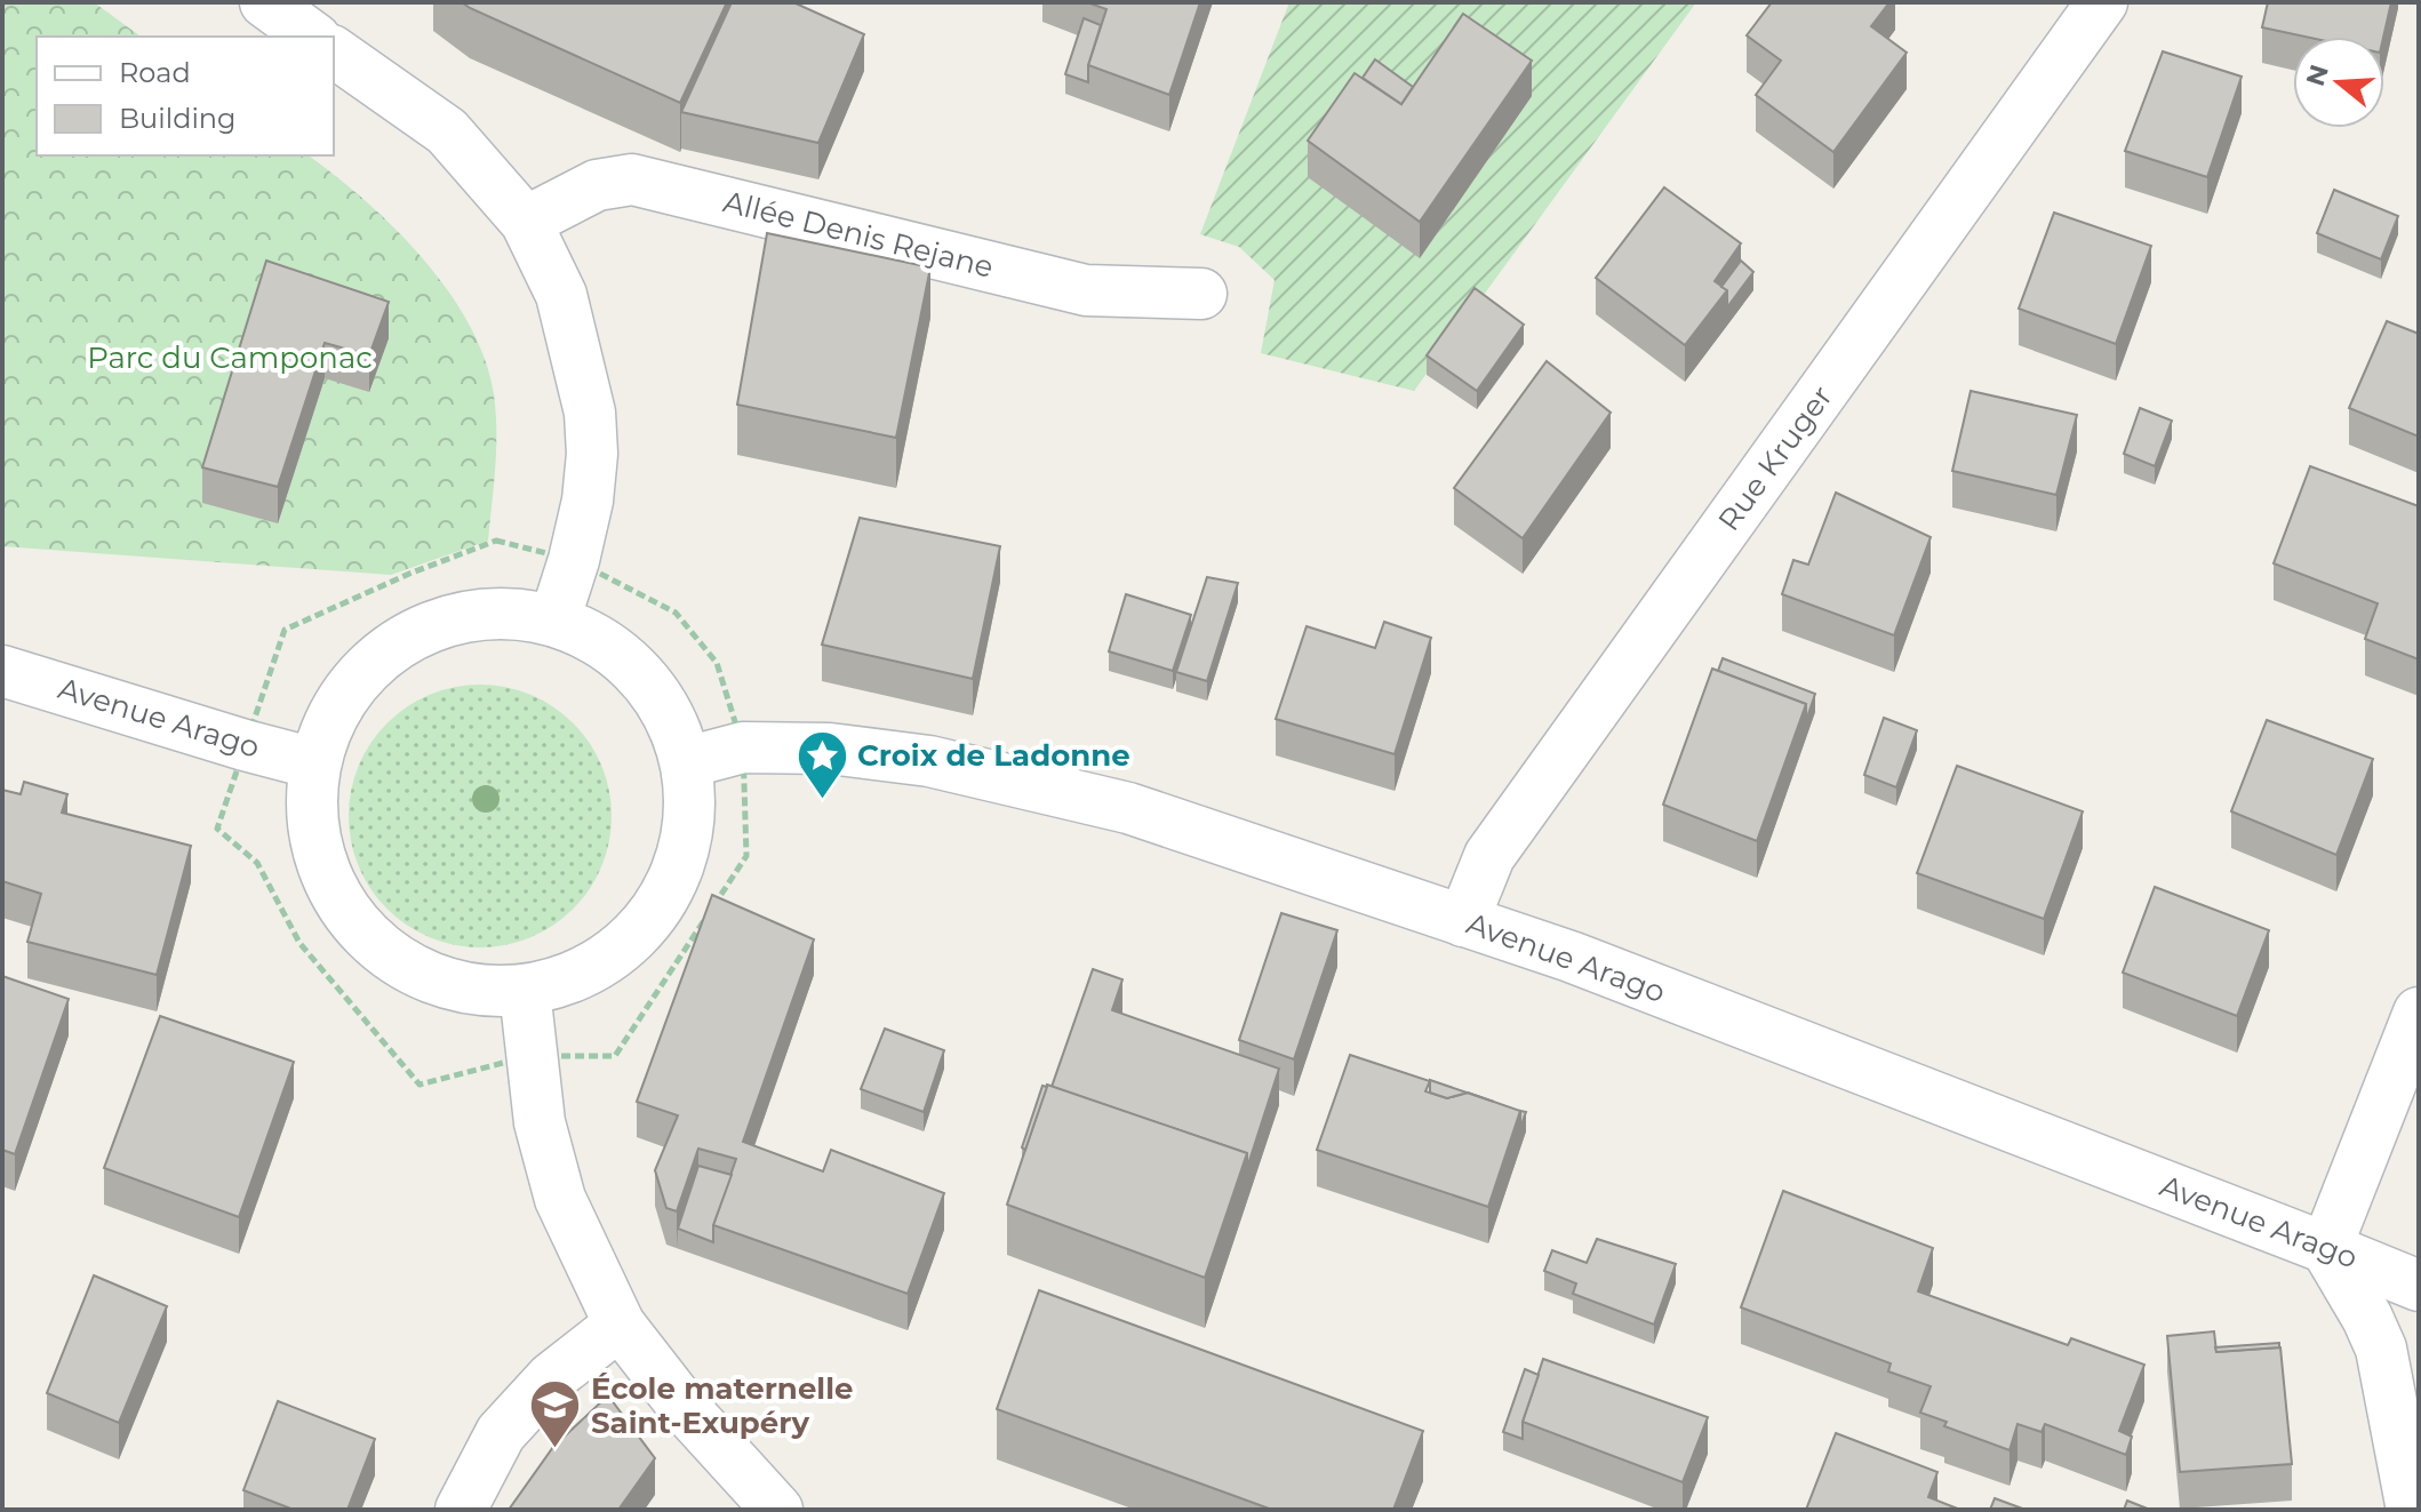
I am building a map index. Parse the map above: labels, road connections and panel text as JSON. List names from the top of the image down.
{
  "streets": {
    "street": ["Allée Denis Rejane", "Rue Kruger", "Avenue Arago"]
  },
  "crossings": [
    ["Rue Kruger", "Avenue Arago"]
  ],
  "parks": ["Parc du Camponac"],
  "places": {
    "place": ["Croix de Ladonne"],
    "school or university": ["École maternelle Saint-Exupéry"]
  },
  "legend": ["Road", "Building"],
  "north": "left"
}
